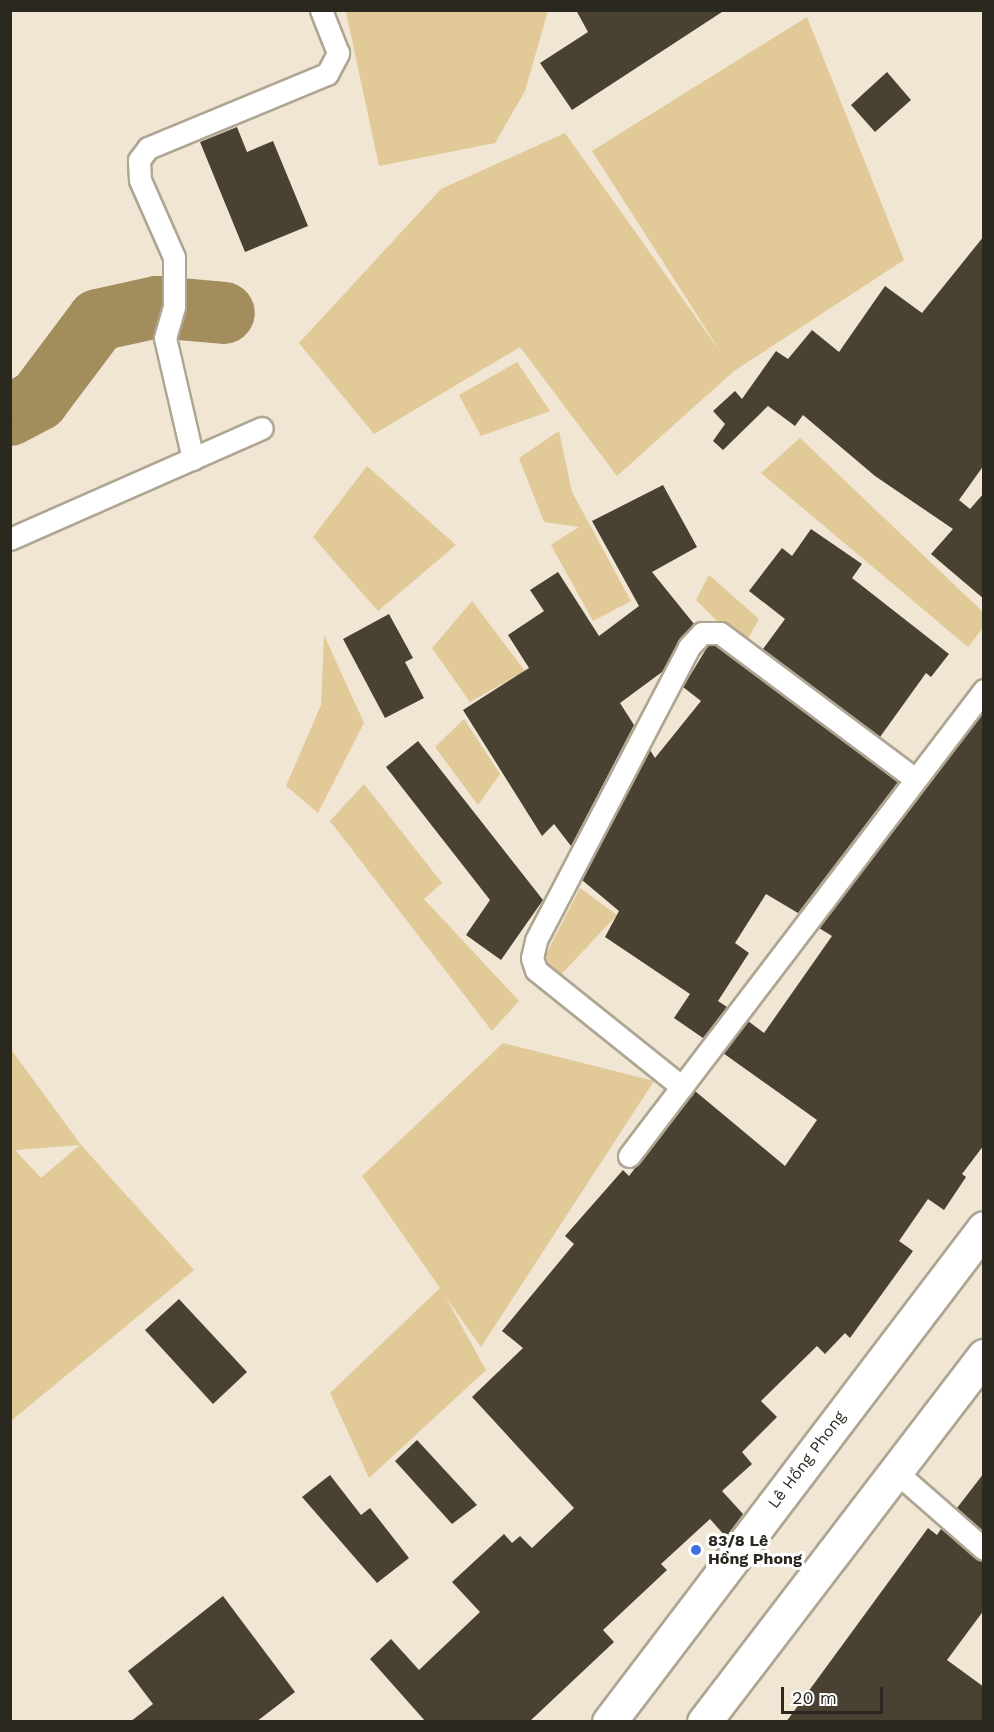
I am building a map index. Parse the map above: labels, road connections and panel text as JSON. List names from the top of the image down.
{
  "streets": {
    "highway": ["Lê Hồng Phong"]
  },
  "places": ["83/8 Lê Hồng Phong"],
  "scale_bar": "20 m"
}
